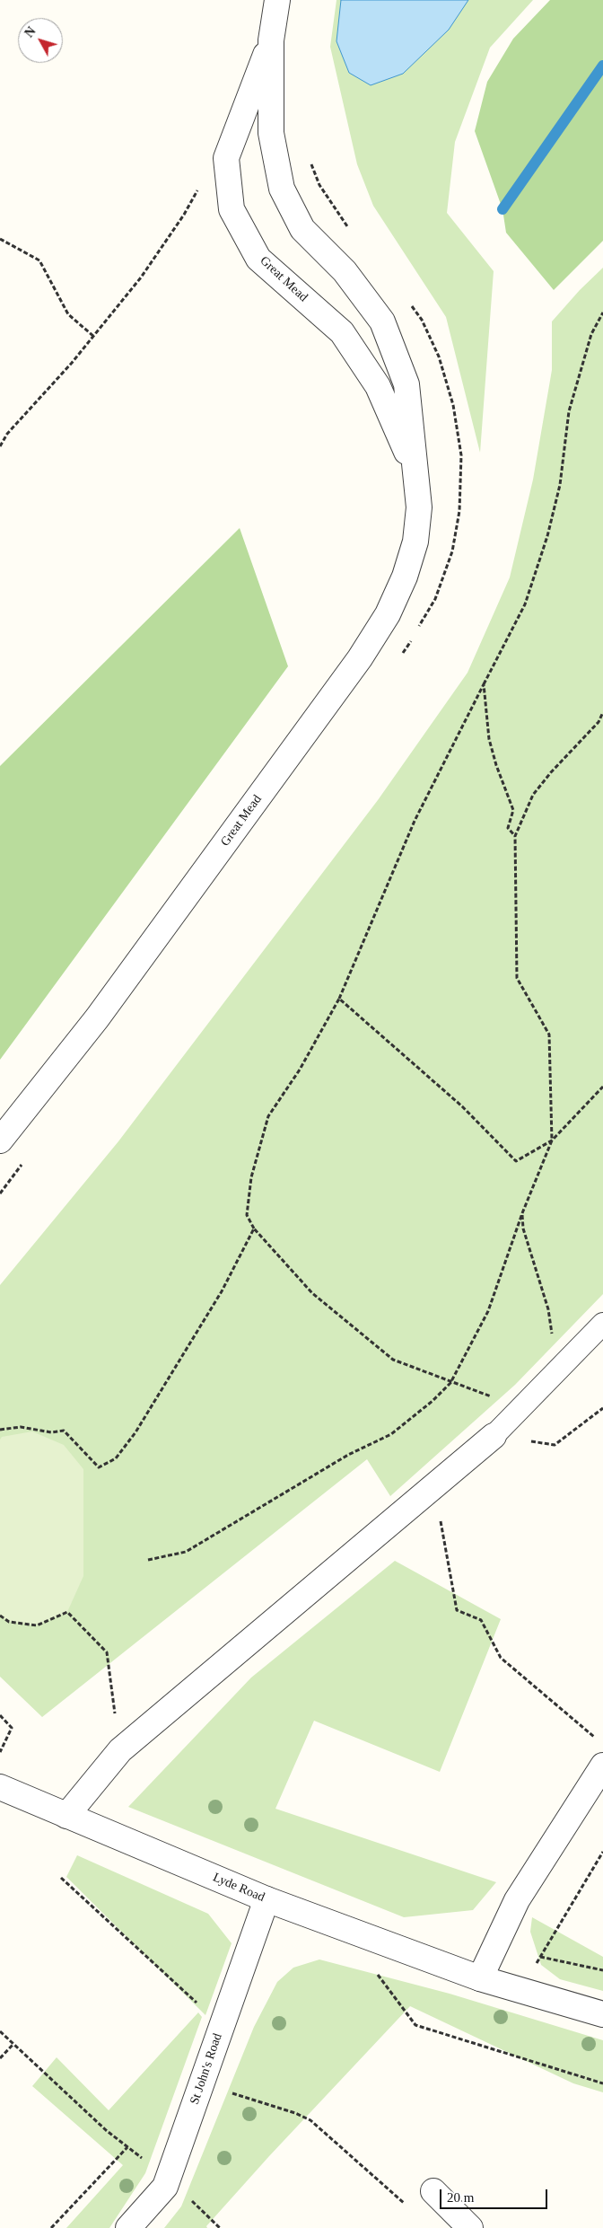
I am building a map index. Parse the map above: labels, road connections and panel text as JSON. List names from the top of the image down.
{
  "streets": {
    "street": ["Great Mead", "Lyde Road", "St John's Road"]
  },
  "crossings": [
    ["Lyde Road", "St John's Road"]
  ],
  "scale_bar": "20 m",
  "north": "top left"
}
